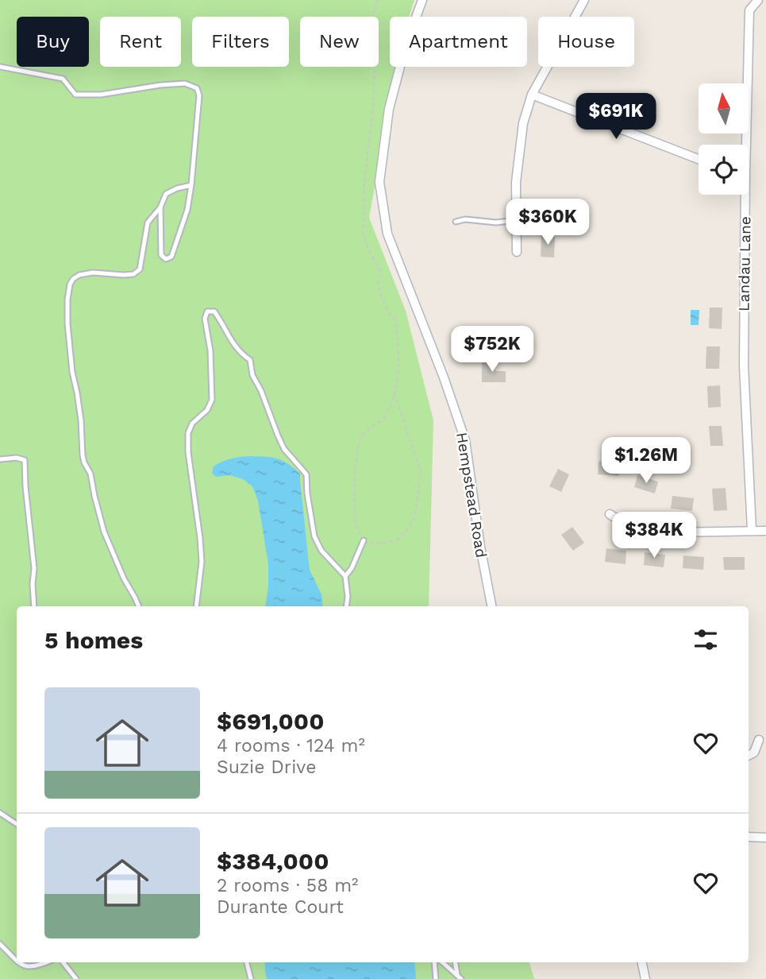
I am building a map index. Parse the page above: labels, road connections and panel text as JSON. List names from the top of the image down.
{
  "streets": {
    "street": ["Landau Lane", "Hempstead Road"]
  },
  "north": "top",
  "page": {
    "chip": [
      "Buy",
      "Rent",
      "Filters",
      "New",
      "Apartment",
      "House"
    ],
    "price": [
      "$691K",
      "$360K",
      "$752K",
      "$1.26M",
      "$384K"
    ],
    "heading": "5 homes",
    "list": [
      {
        "name": "$691,000",
        "note": "4 rooms · 124 m² · Suzie Drive"
      },
      {
        "name": "$384,000",
        "note": "2 rooms · 58 m² · Durante Court"
      }
    ]
  }
}
